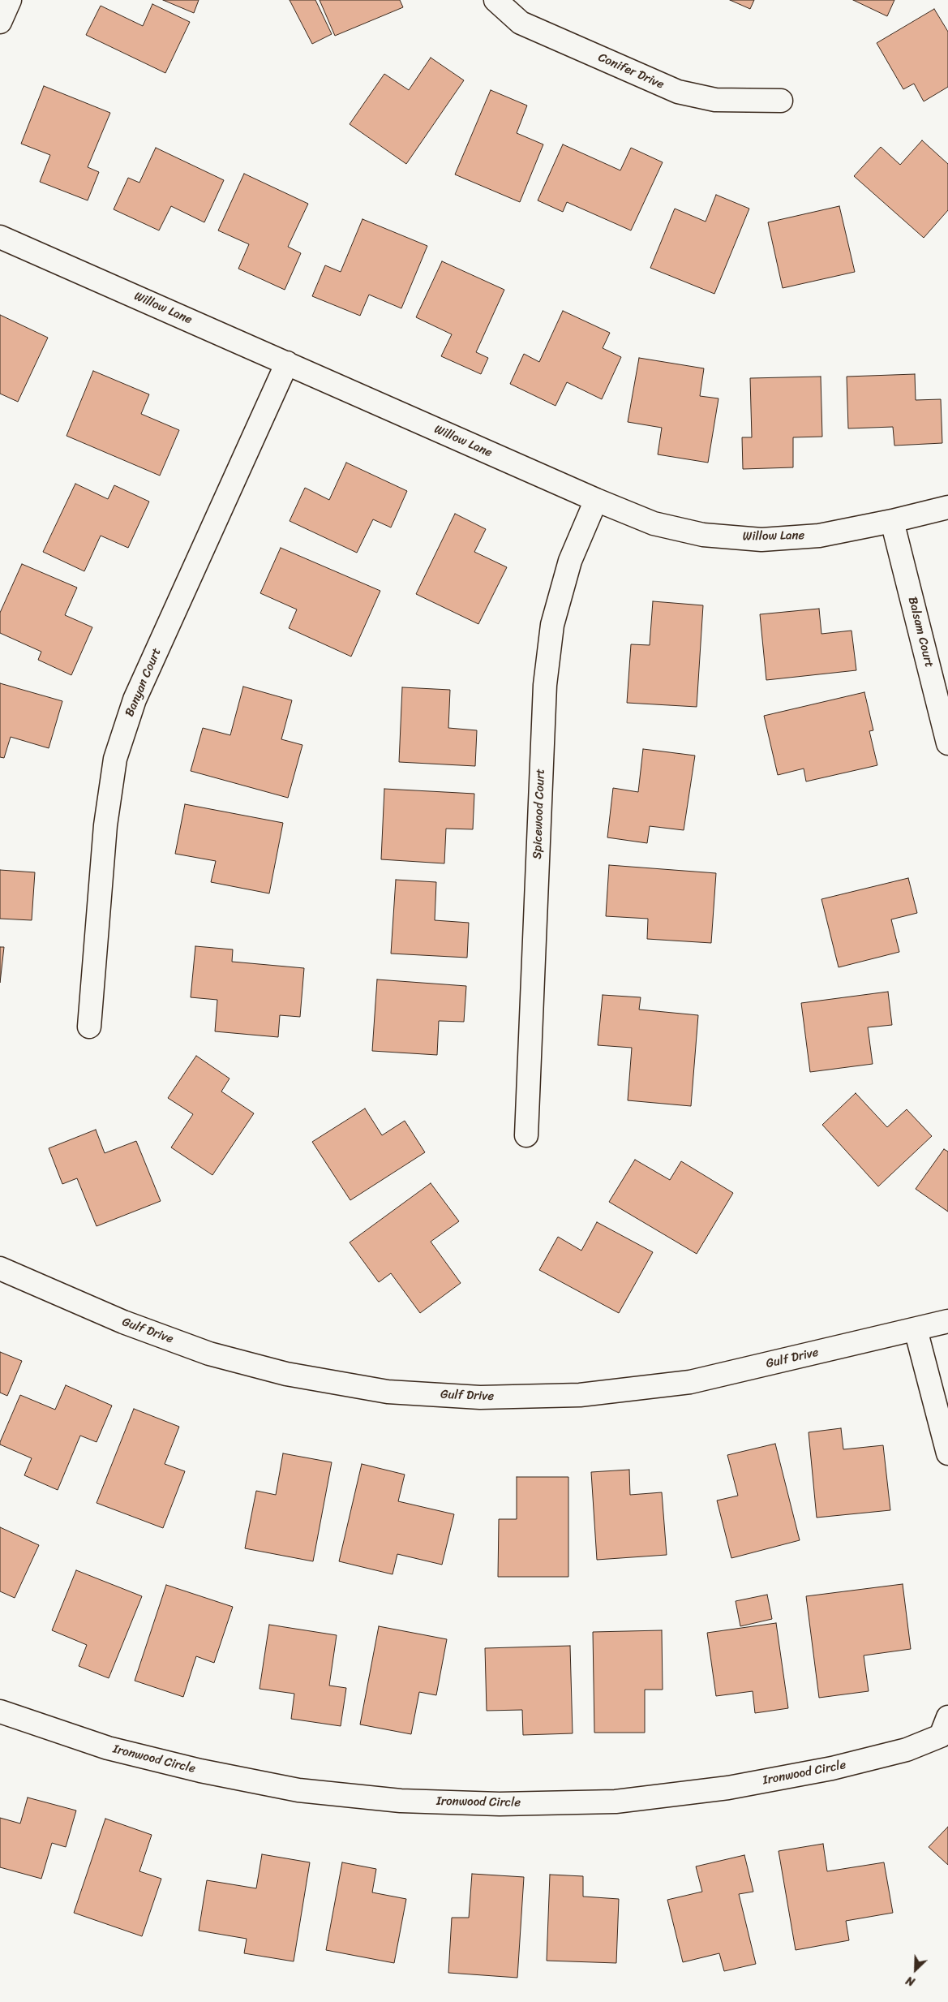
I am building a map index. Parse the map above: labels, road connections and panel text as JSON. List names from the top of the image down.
{
  "streets": {
    "street": [
      "Conifer Drive",
      "Willow Lane",
      "Balsam Court",
      "Banyan Court",
      "Spicewood Court",
      "Gulf Drive",
      "Ironwood Circle"
    ]
  },
  "crossings": [
    ["Willow Lane", "Balsam Court"],
    ["Willow Lane", "Banyan Court"],
    ["Willow Lane", "Spicewood Court"]
  ],
  "north": "bottom left"
}
